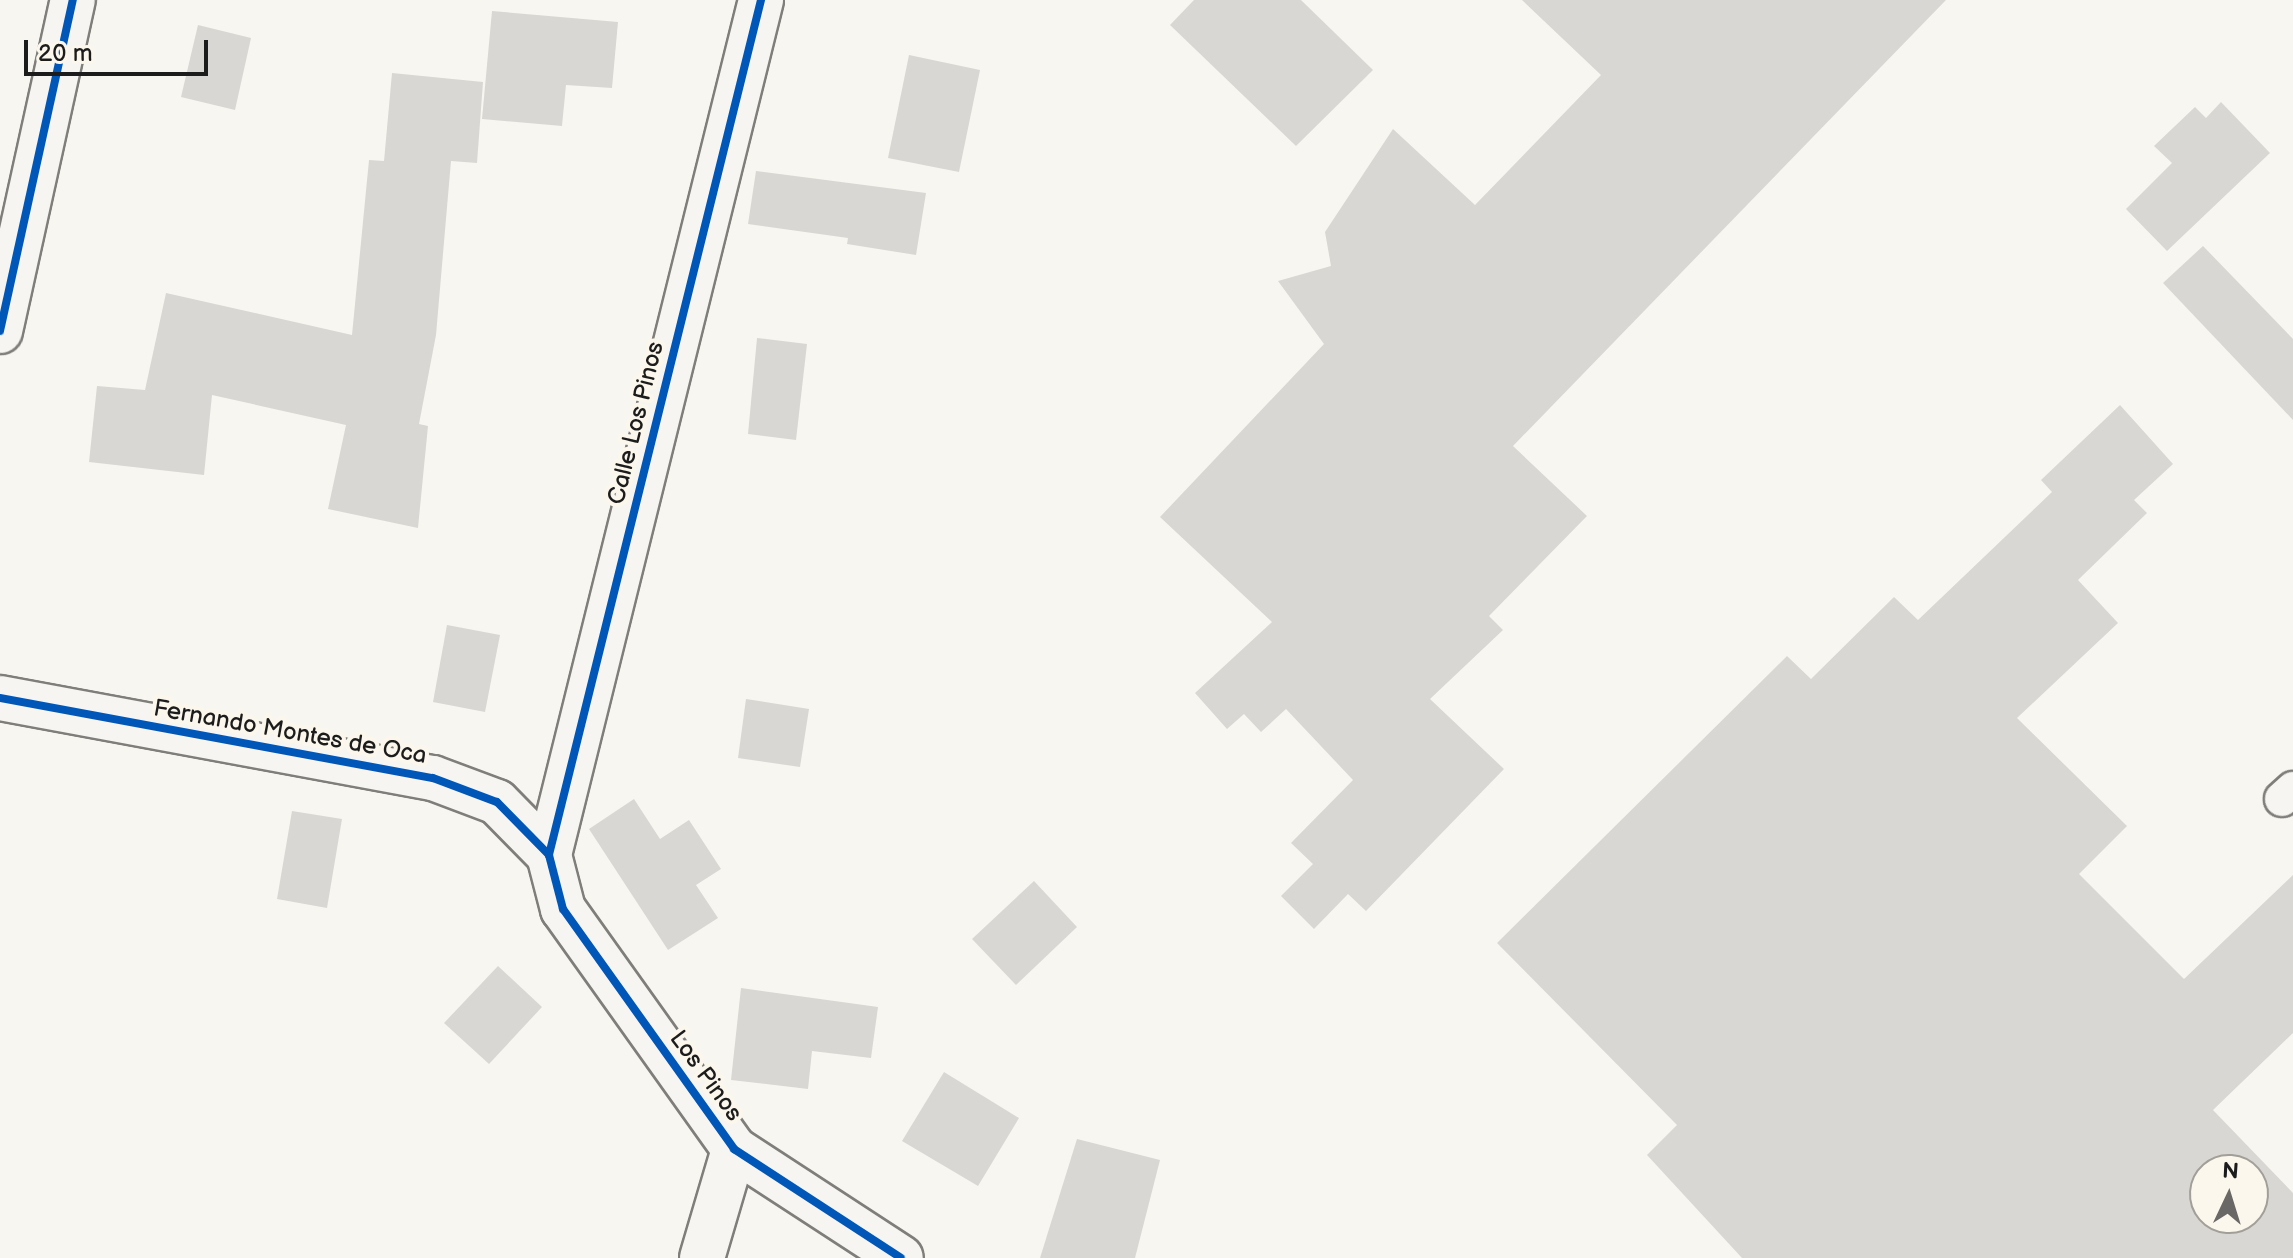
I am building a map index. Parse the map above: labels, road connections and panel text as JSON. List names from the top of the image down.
{
  "streets": {
    "street": ["Calle Los Pinos", "Fernando Montes de Oca", "Los Pinos"]
  },
  "crossings": [
    ["Calle Los Pinos", "Fernando Montes de Oca"],
    ["Calle Los Pinos", "Los Pinos"],
    ["Fernando Montes de Oca", "Los Pinos"]
  ],
  "scale_bar": "20 m",
  "north": "top"
}
